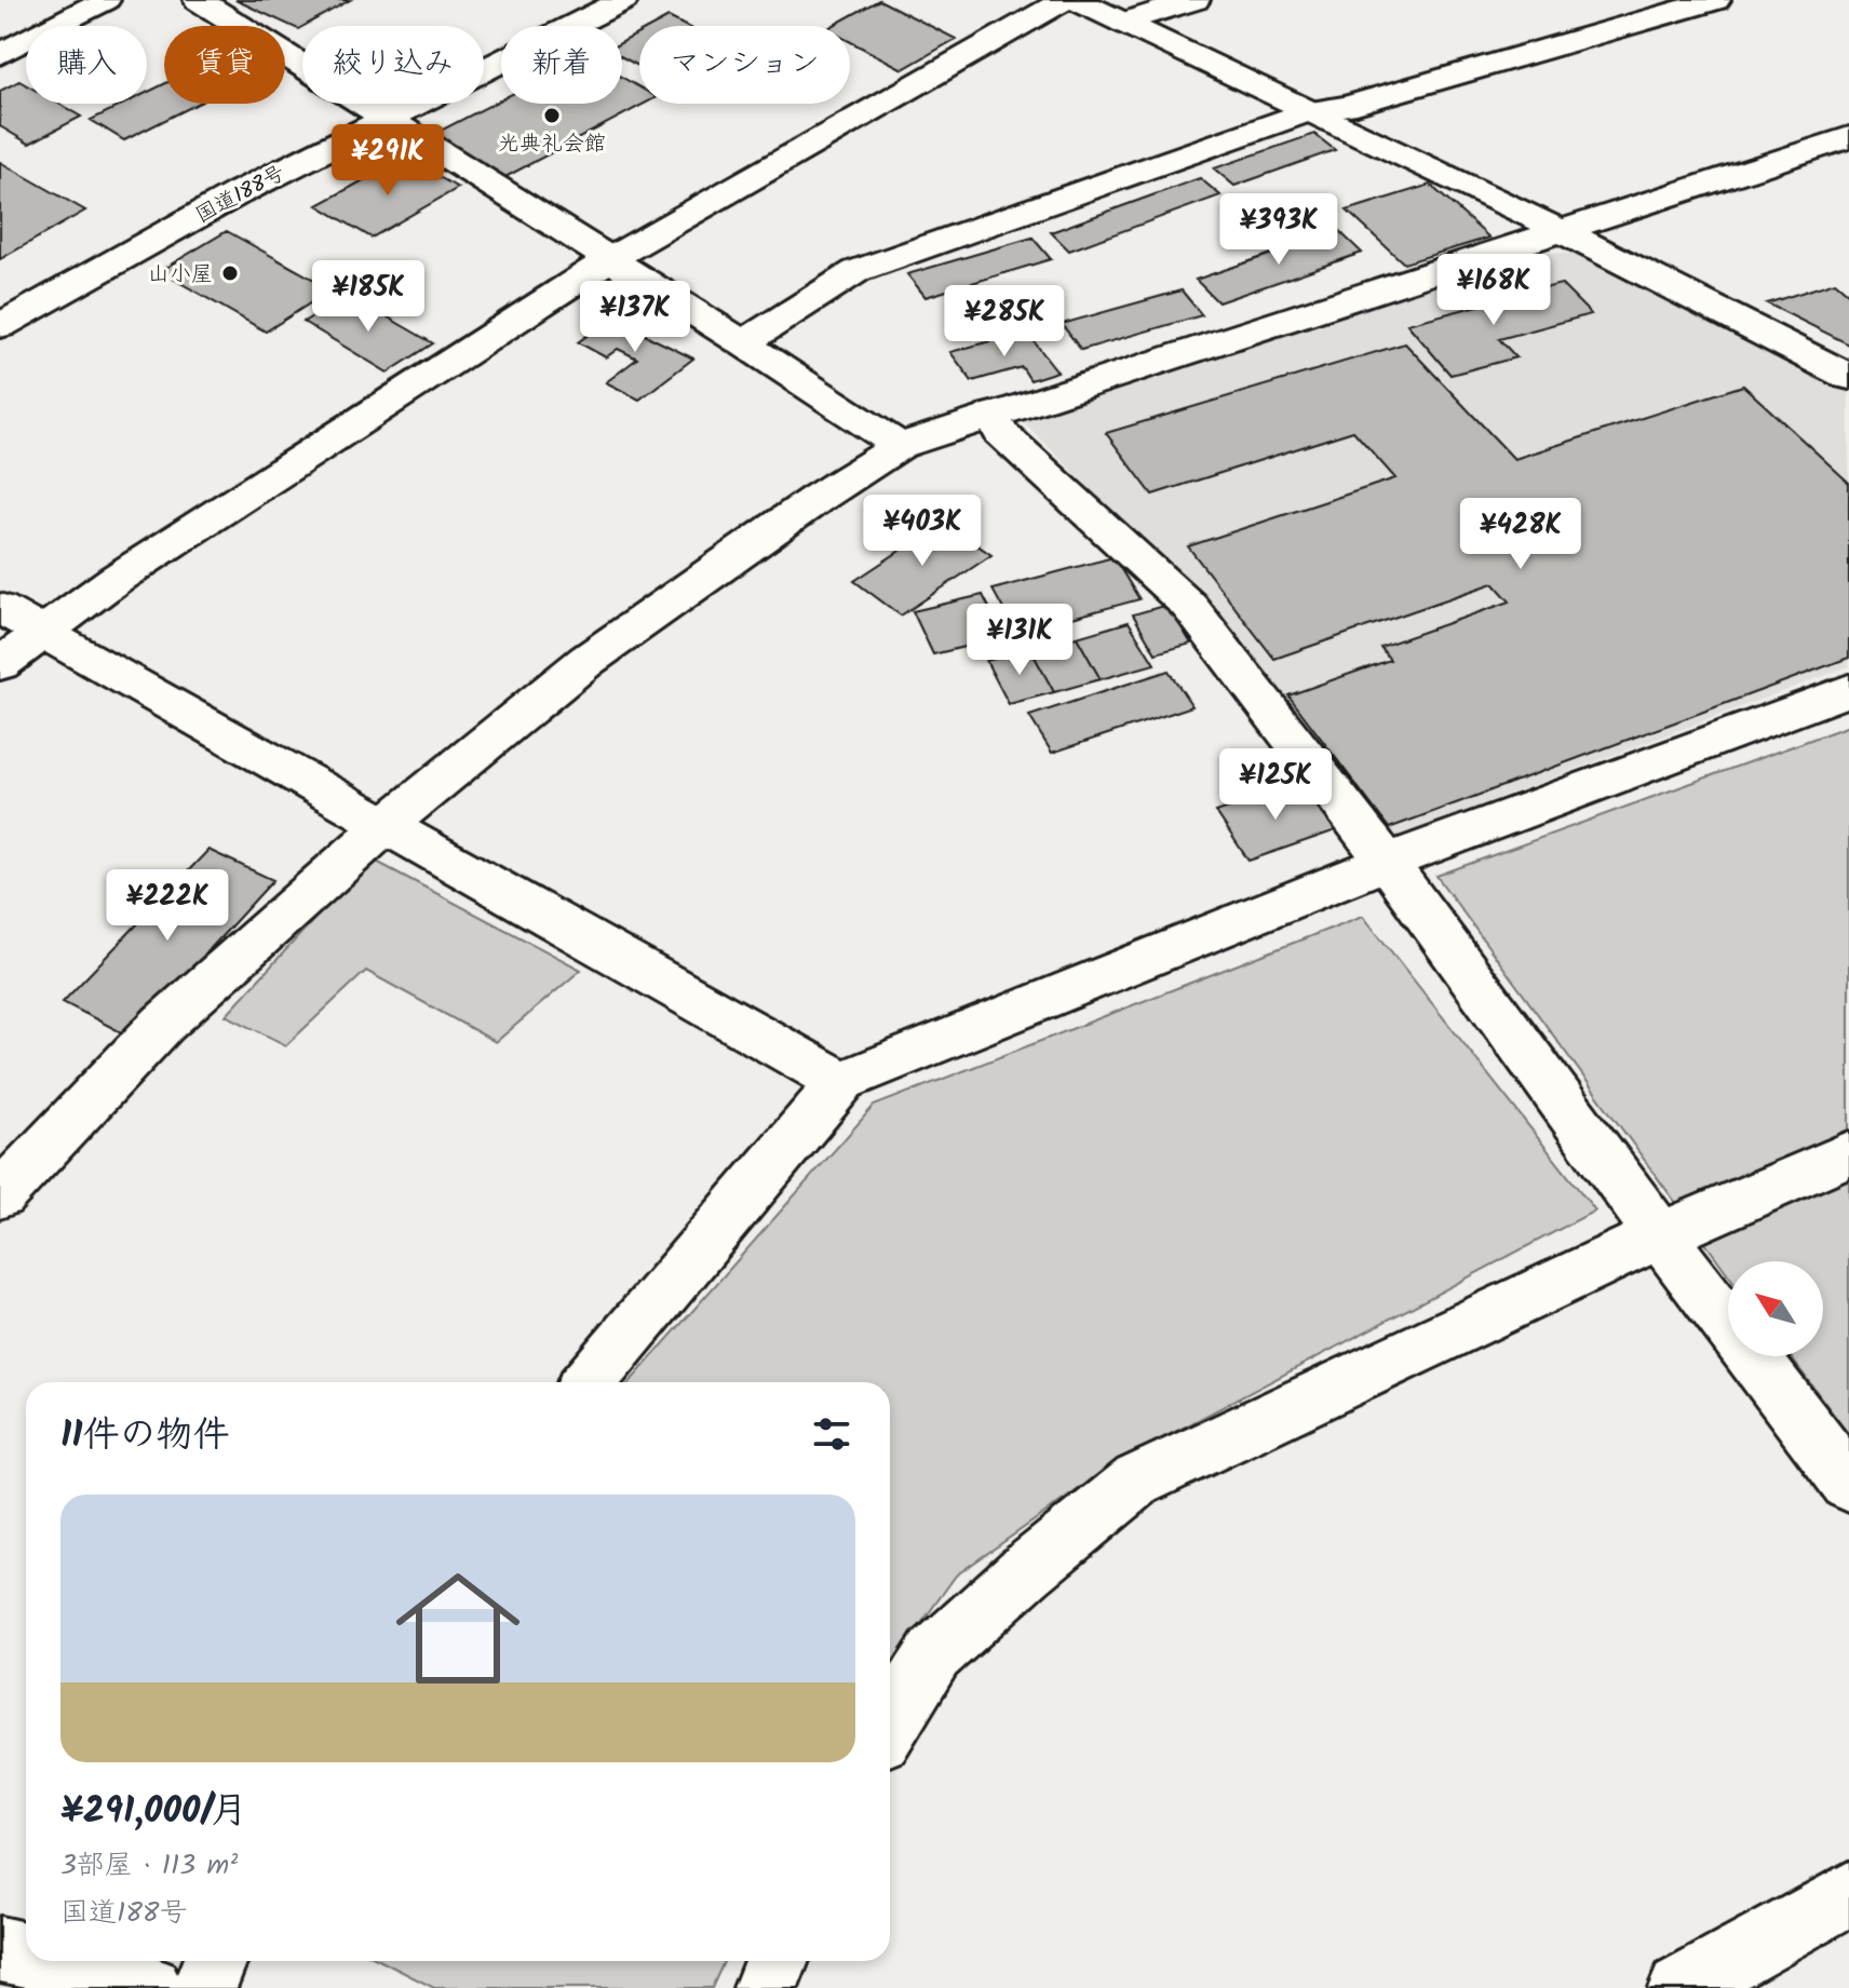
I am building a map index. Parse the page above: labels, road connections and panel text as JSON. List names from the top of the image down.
{
  "streets": {
    "main road": ["国道188号"]
  },
  "places": ["光典礼会館", "山小屋"],
  "north": "top left",
  "page": {
    "chip": [
      "購入",
      "賃貸",
      "絞り込み",
      "新着",
      "マンション"
    ],
    "price": [
      "¥291K",
      "¥393K",
      "¥168K",
      "¥185K",
      "¥137K",
      "¥285K",
      "¥403K",
      "¥428K",
      "¥131K",
      "¥125K",
      "¥222K"
    ],
    "heading": "11件の物件",
    "list": [
      {
        "name": "¥291,000/月",
        "note": "3部屋 · 113 m² · 国道188号"
      }
    ]
  }
}
